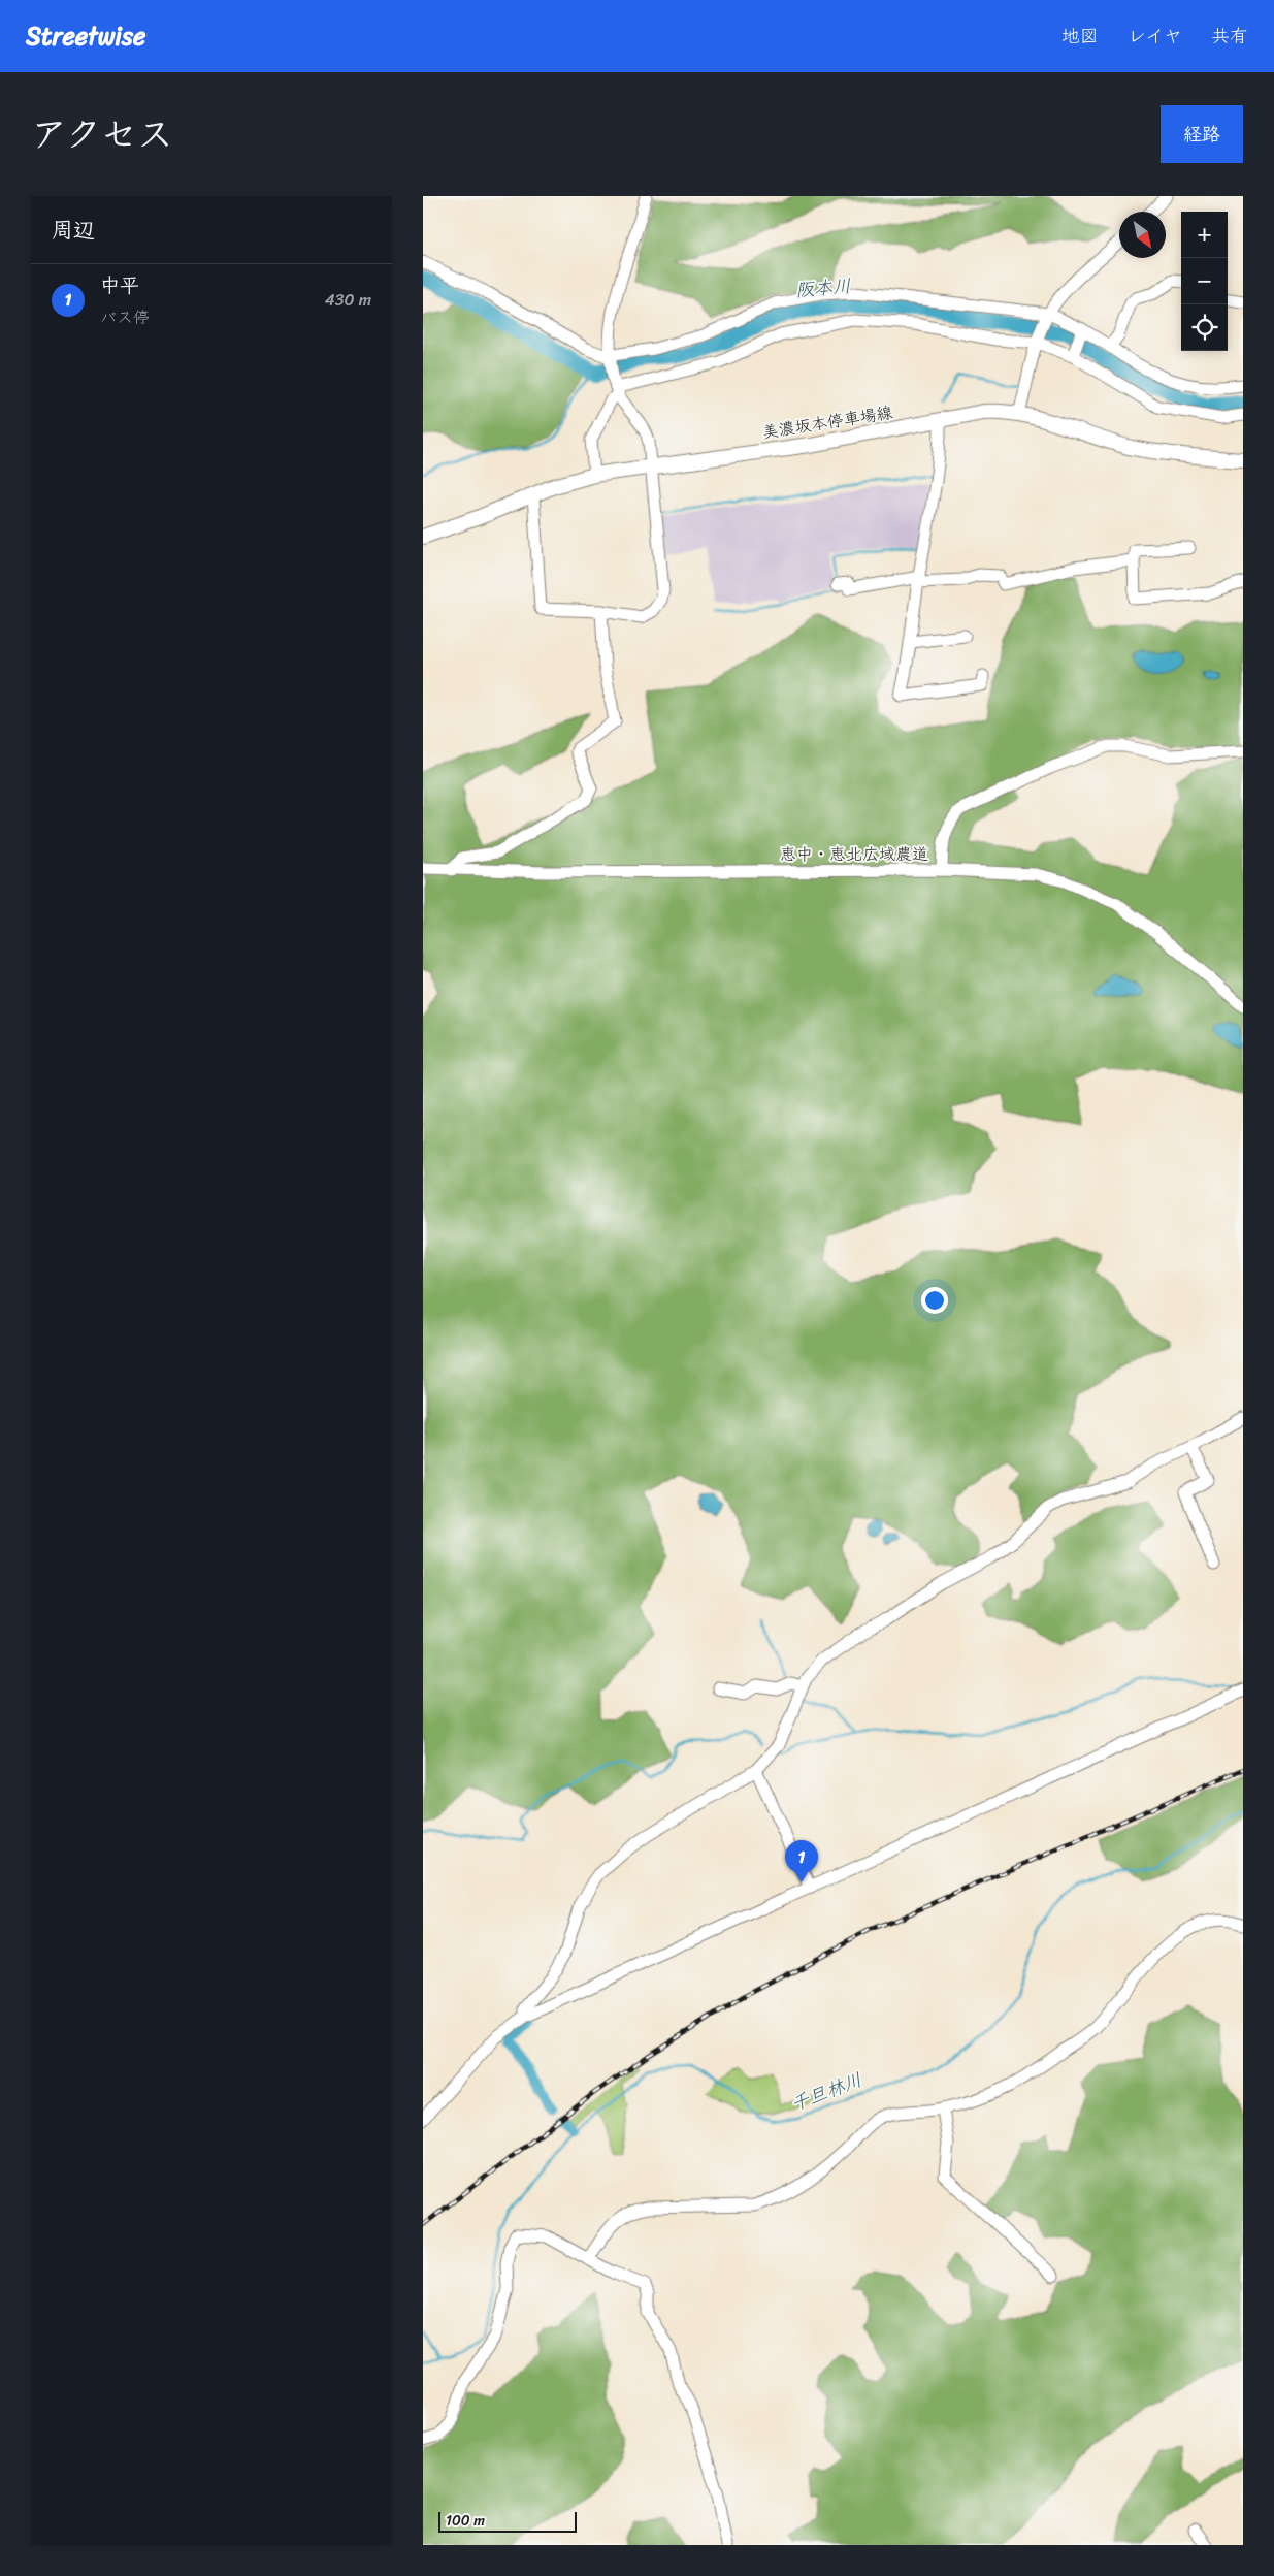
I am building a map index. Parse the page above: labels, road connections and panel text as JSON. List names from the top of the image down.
{
  "streets": {
    "main road": ["美濃坂本停車場線"],
    "street": ["恵中・恵北広域農道"]
  },
  "water": ["阪本川", "千旦林川"],
  "scale_bar": "100 m",
  "north": "bottom right",
  "page": {
    "header": "Streetwise",
    "nav": ["地図", "レイヤ", "共有"],
    "title": "アクセス",
    "buttons": "経路",
    "heading": "周辺",
    "map_buttons": ["+", "−"],
    "list": [
      {
        "mark": "1",
        "name": "中平",
        "note": "バス停",
        "value": "430 m"
      }
    ],
    "pins": "1",
    "scale": "100 m"
  }
}
